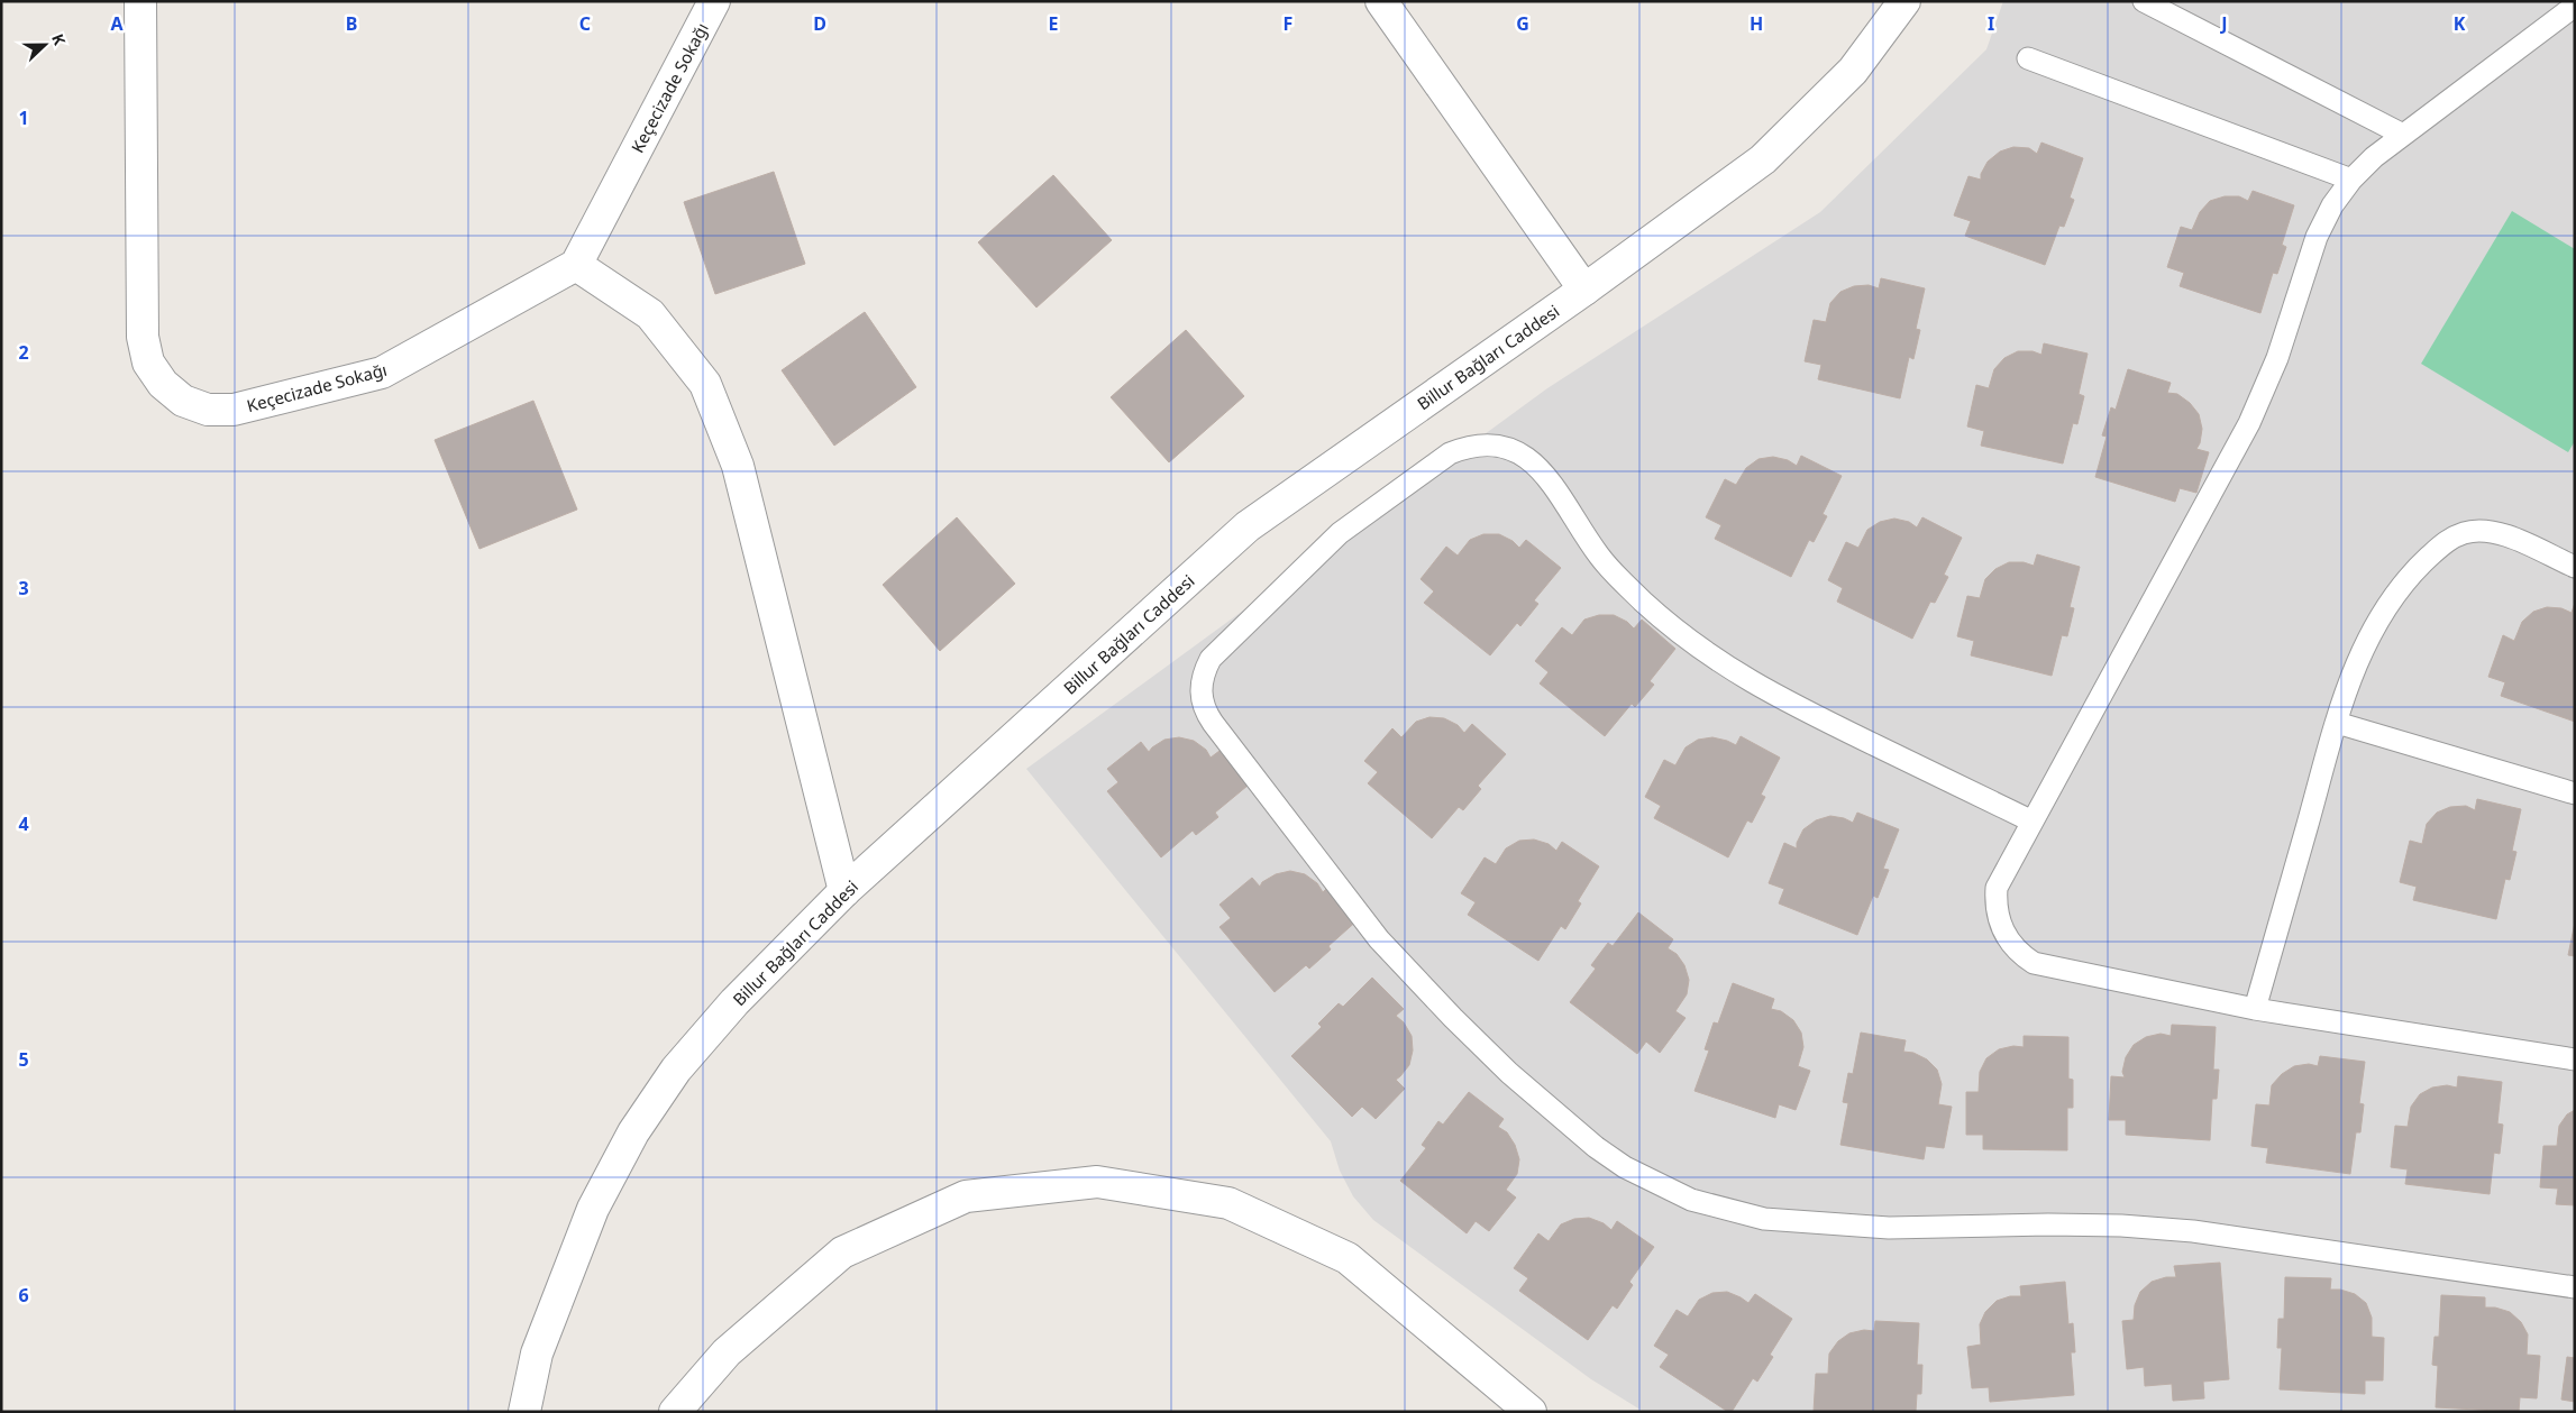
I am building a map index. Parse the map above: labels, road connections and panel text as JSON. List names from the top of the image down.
{
  "streets": {
    "street": ["Keçecizade Sokağı", "Billur Bağları Caddesi"]
  },
  "north": "right",
  "grid": {
    "columns": [
      "A",
      "B",
      "C",
      "D",
      "E",
      "F",
      "G",
      "H",
      "I",
      "J",
      "K"
    ],
    "rows": [
      "1",
      "2",
      "3",
      "4",
      "5",
      "6"
    ]
  }
}
